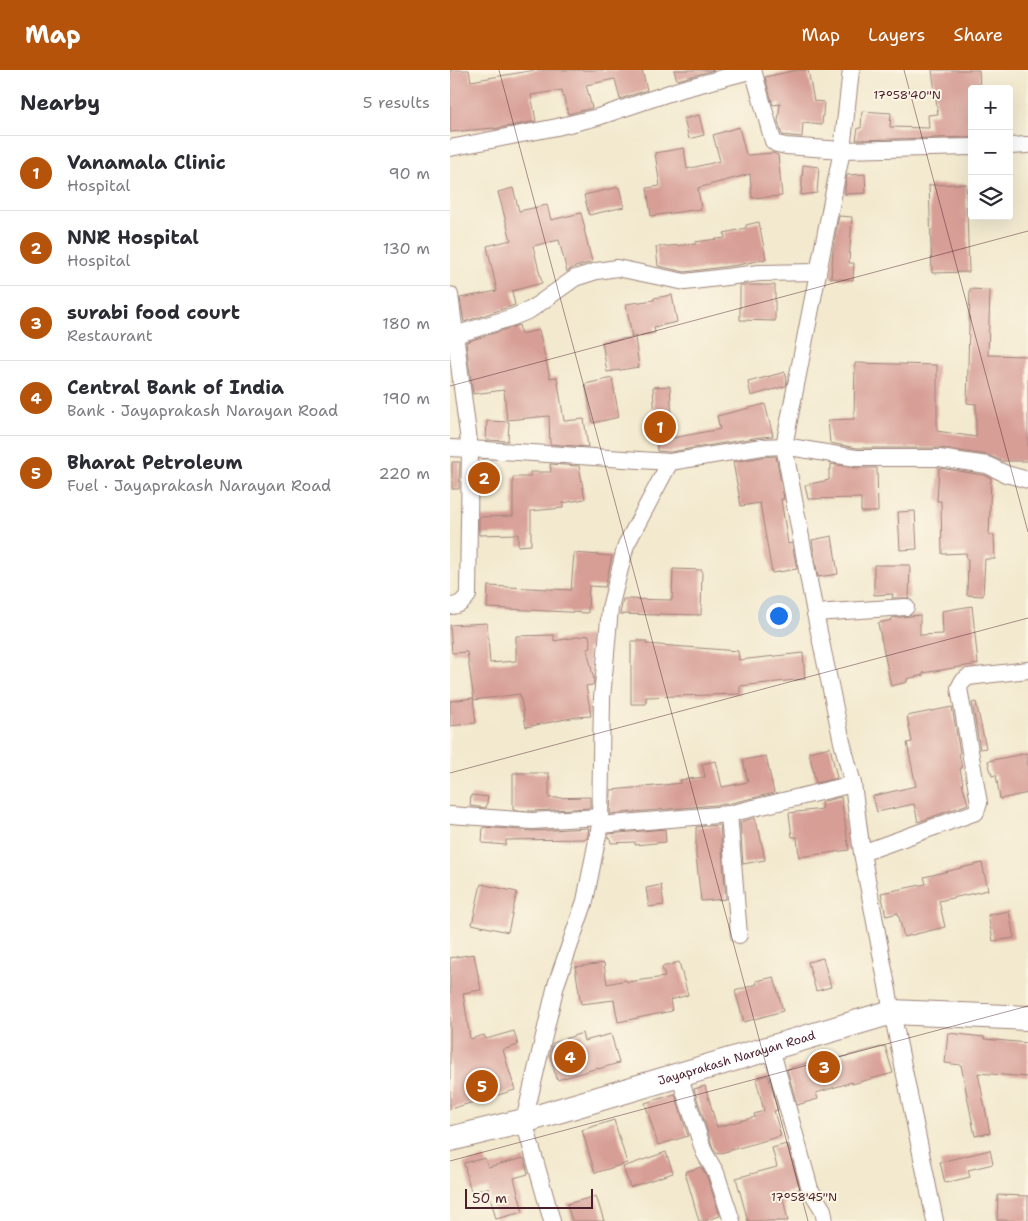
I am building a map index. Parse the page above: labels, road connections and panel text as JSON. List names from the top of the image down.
{
  "streets": {
    "street": ["Jayaprakash Narayan Road"]
  },
  "scale_bar": "50 m",
  "page": {
    "header": "Map",
    "nav": ["Map", "Layers", "Share"],
    "heading": ["Nearby", "5 results"],
    "map_buttons": ["+", "−"],
    "list": [
      {
        "mark": "1",
        "name": "Vanamala Clinic",
        "note": "Hospital",
        "value": "90 m"
      },
      {
        "mark": "2",
        "name": "NNR Hospital",
        "note": "Hospital",
        "value": "130 m"
      },
      {
        "mark": "3",
        "name": "surabi food court",
        "note": "Restaurant",
        "value": "180 m"
      },
      {
        "mark": "4",
        "name": "Central Bank of India",
        "note": "Bank · Jayaprakash Narayan Road",
        "value": "190 m"
      },
      {
        "mark": "5",
        "name": "Bharat Petroleum",
        "note": "Fuel · Jayaprakash Narayan Road",
        "value": "220 m"
      }
    ],
    "pins": [
      "1",
      "2",
      "4",
      "3",
      "5"
    ],
    "scale": "50 m"
  },
  "coordinates": ["17°58'40\"N", "17°58'45\"N"]
}
